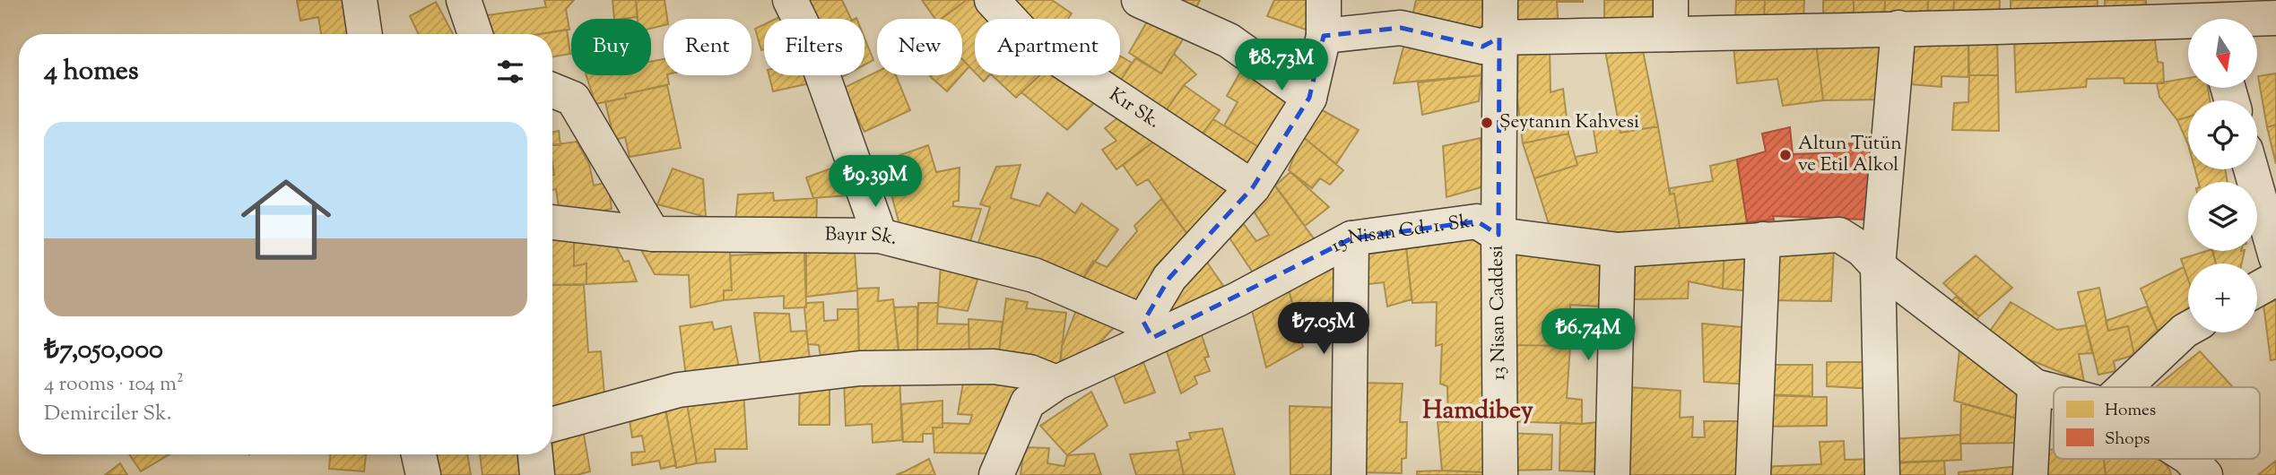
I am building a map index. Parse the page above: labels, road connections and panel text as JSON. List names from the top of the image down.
{
  "streets": {
    "street": [
      "Kır Sk.",
      "Bayır Sk.",
      "13 Nisan Cd. 1. Sk.",
      "13 Nisan Caddesi"
    ]
  },
  "crossings": [
    ["Bayır Sk.", "13 Nisan Cd. 1. Sk."],
    ["13 Nisan Cd. 1. Sk.", "13 Nisan Caddesi"]
  ],
  "districts": ["Hamdibey"],
  "places": ["Şeytanın Kahvesi", "Altun Tütün ve Etil Alkol"],
  "legend": ["Homes", "Shops"],
  "north": "bottom",
  "page": {
    "map_buttons": "+",
    "chip": [
      "Buy",
      "Rent",
      "Filters",
      "New",
      "Apartment"
    ],
    "heading": "4 homes",
    "price": [
      "₺8.73M",
      "₺9.39M",
      "₺7.05M",
      "₺6.74M"
    ],
    "list": [
      {
        "name": "₺7,050,000",
        "note": "4 rooms · 104 m² · Demirciler Sk."
      }
    ]
  }
}
